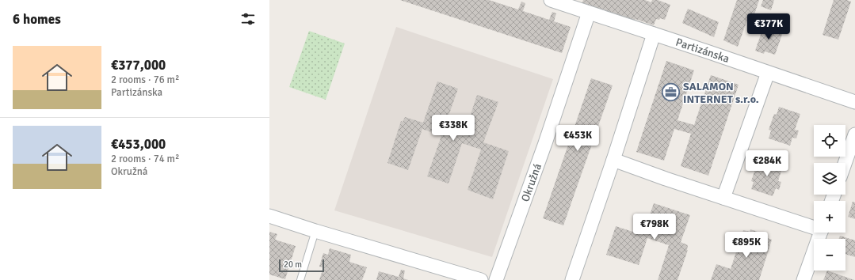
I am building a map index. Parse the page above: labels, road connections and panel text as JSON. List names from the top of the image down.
{
  "streets": {
    "street": ["Partizánska", "Okružná"]
  },
  "crossings": [
    ["Partizánska", "Okružná"]
  ],
  "places": {
    "office": ["SALAMON INTERNET s.r.o."]
  },
  "scale_bar": "20 m",
  "page": {
    "heading": "6 homes",
    "price": [
      "€377K",
      "€338K",
      "€453K",
      "€284K",
      "€798K",
      "€895K"
    ],
    "list": [
      {
        "name": "€377,000",
        "note": "2 rooms · 76 m² · Partizánska"
      },
      {
        "name": "€453,000",
        "note": "2 rooms · 74 m² · Okružná"
      }
    ],
    "map_buttons": ["+", "−"],
    "scale": "20 m"
  }
}
